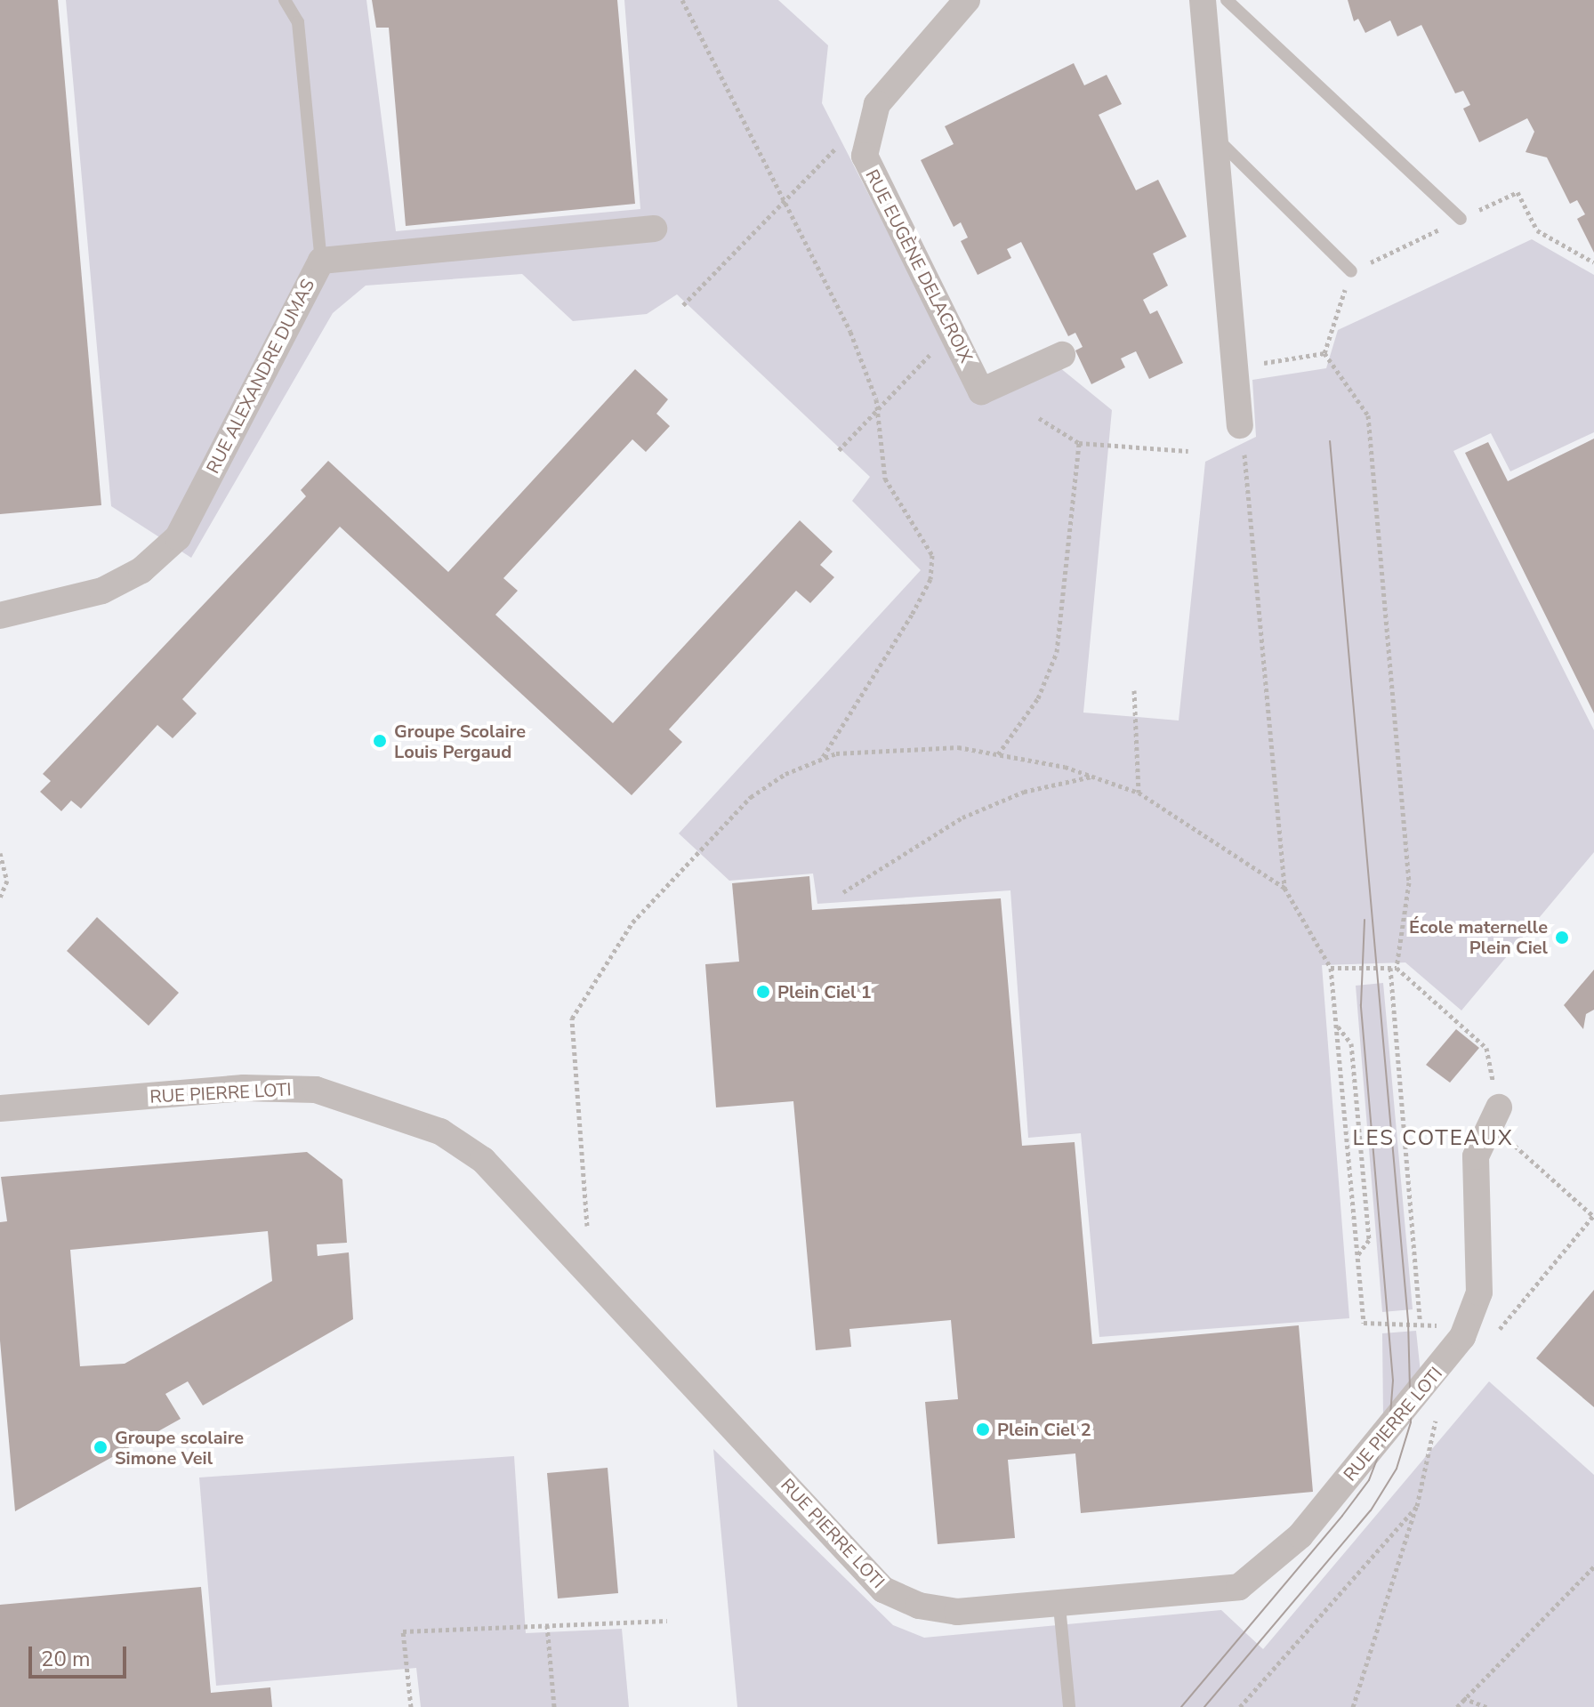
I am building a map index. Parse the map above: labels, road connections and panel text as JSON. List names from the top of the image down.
{
  "streets": {
    "street": ["RUE EUGÈNE DELACROIX", "RUE ALEXANDRE DUMAS", "RUE PIERRE LOTI"]
  },
  "districts": ["LES COTEAUX"],
  "places": [
    "Groupe Scolaire Louis Pergaud",
    "École maternelle Plein Ciel",
    "Plein Ciel 1",
    "Plein Ciel 2",
    "Groupe scolaire Simone Veil"
  ],
  "scale_bar": "20 m"
}
